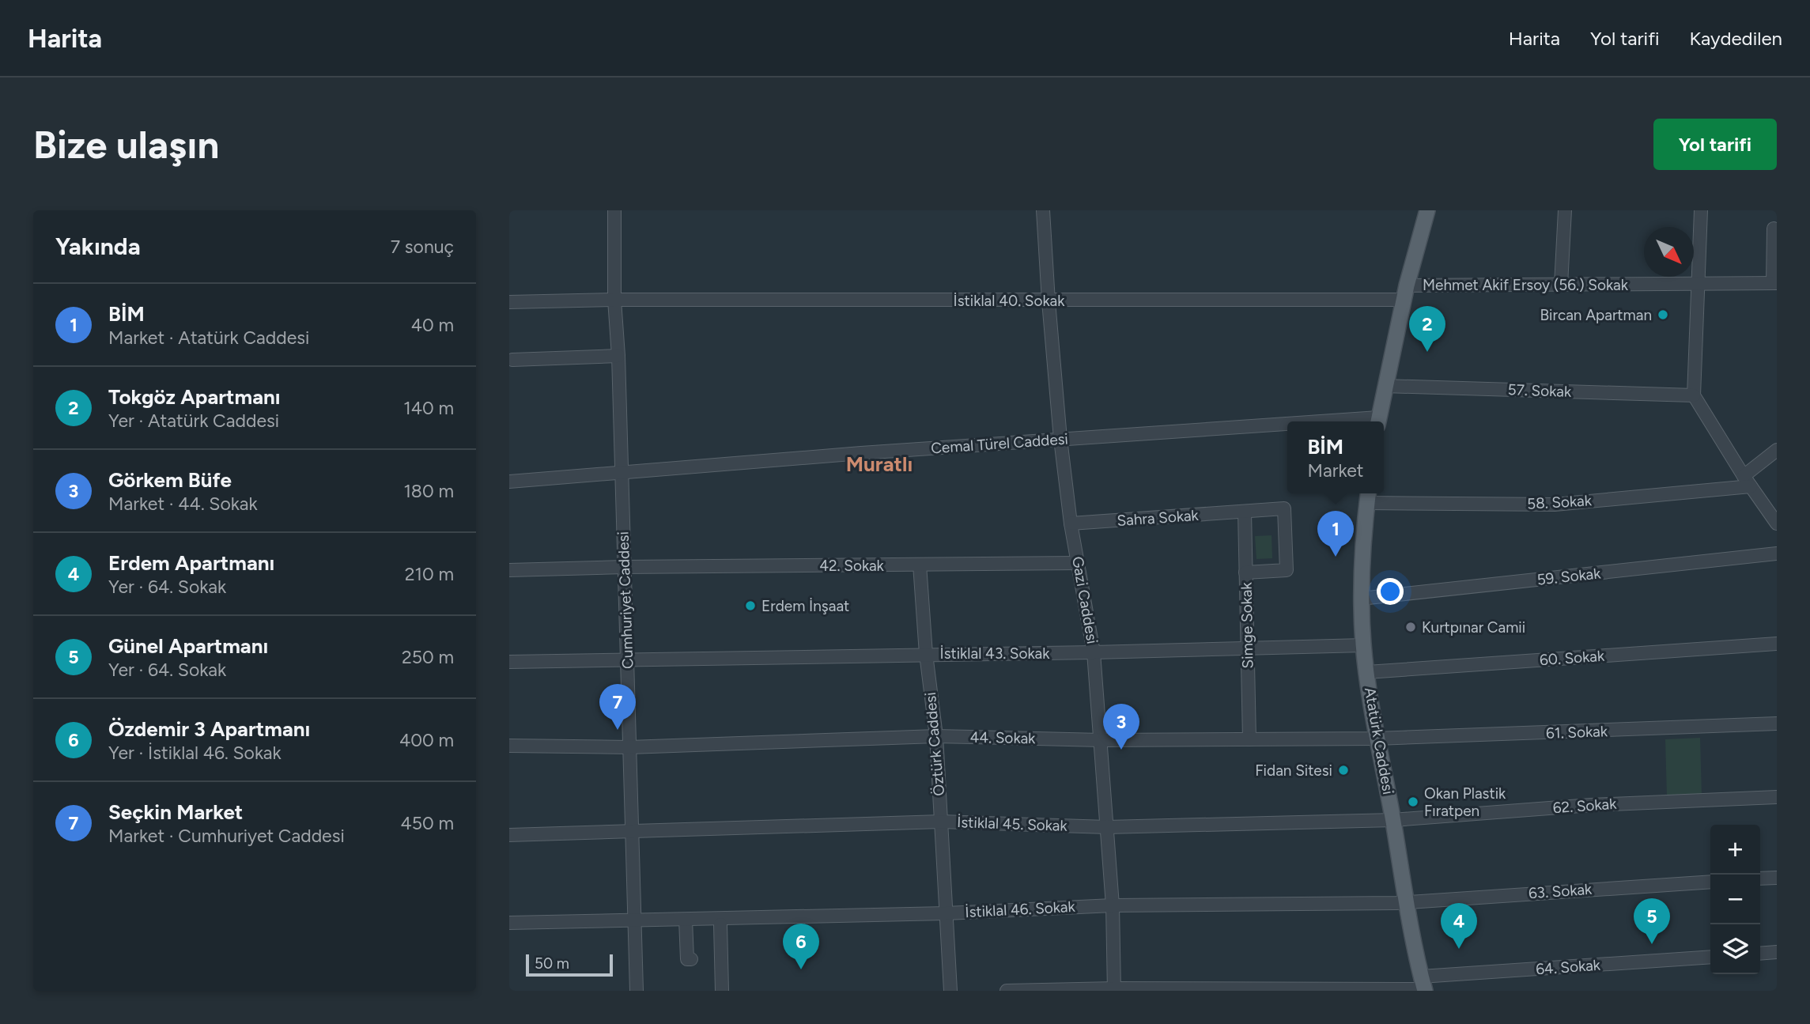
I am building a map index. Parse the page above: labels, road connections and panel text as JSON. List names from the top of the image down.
{
  "streets": {
    "main road": ["Atatürk Caddesi"],
    "street": [
      "Mehmet Akif Ersoy (56.) Sokak",
      "İstiklal 40. Sokak",
      "57. Sokak",
      "Cemal Türel Caddesi",
      "58. Sokak",
      "Sahra Sokak",
      "42. Sokak",
      "59. Sokak",
      "Cumhuriyet Caddesi",
      "Gazi Caddesi",
      "Simge Sokak",
      "İstiklal 43. Sokak",
      "60. Sokak",
      "61. Sokak",
      "44. Sokak",
      "Öztürk Caddesi",
      "62. Sokak",
      "İstiklal 45. Sokak",
      "63. Sokak",
      "İstiklal 46. Sokak",
      "64. Sokak"
    ]
  },
  "crossings": [
    ["Mehmet Akif Ersoy (56.) Sokak", "İstiklal 40. Sokak"],
    ["İstiklal 40. Sokak", "Cumhuriyet Caddesi"],
    ["İstiklal 40. Sokak", "Gazi Caddesi"],
    ["Cemal Türel Caddesi", "Cumhuriyet Caddesi"],
    ["Cemal Türel Caddesi", "Gazi Caddesi"],
    ["58. Sokak", "Atatürk Caddesi"],
    ["Sahra Sokak", "Gazi Caddesi"],
    ["Sahra Sokak", "Simge Sokak"],
    ["42. Sokak", "Cumhuriyet Caddesi"],
    ["42. Sokak", "Gazi Caddesi"],
    ["42. Sokak", "Öztürk Caddesi"],
    ["59. Sokak", "Atatürk Caddesi"],
    ["Cumhuriyet Caddesi", "İstiklal 43. Sokak"],
    ["Cumhuriyet Caddesi", "44. Sokak"],
    ["Cumhuriyet Caddesi", "İstiklal 45. Sokak"],
    ["Cumhuriyet Caddesi", "İstiklal 46. Sokak"],
    ["Gazi Caddesi", "İstiklal 43. Sokak"],
    ["Gazi Caddesi", "44. Sokak"],
    ["Gazi Caddesi", "İstiklal 45. Sokak"],
    ["Gazi Caddesi", "İstiklal 46. Sokak"],
    ["Gazi Caddesi", "64. Sokak"],
    ["Simge Sokak", "İstiklal 43. Sokak"],
    ["Simge Sokak", "44. Sokak"],
    ["İstiklal 43. Sokak", "Atatürk Caddesi"],
    ["İstiklal 43. Sokak", "Öztürk Caddesi"],
    ["60. Sokak", "Atatürk Caddesi"],
    ["61. Sokak", "44. Sokak"],
    ["61. Sokak", "Atatürk Caddesi"],
    ["44. Sokak", "Atatürk Caddesi"],
    ["44. Sokak", "Öztürk Caddesi"],
    ["Atatürk Caddesi", "62. Sokak"],
    ["Atatürk Caddesi", "İstiklal 45. Sokak"],
    ["Atatürk Caddesi", "63. Sokak"],
    ["Atatürk Caddesi", "İstiklal 46. Sokak"],
    ["Atatürk Caddesi", "64. Sokak"],
    ["Öztürk Caddesi", "İstiklal 45. Sokak"],
    ["Öztürk Caddesi", "İstiklal 46. Sokak"],
    ["62. Sokak", "İstiklal 45. Sokak"],
    ["63. Sokak", "İstiklal 46. Sokak"]
  ],
  "districts": ["Muratlı"],
  "places": [
    "Bircan Apartman",
    "Erdem İnşaat",
    "Kurtpınar Camii",
    "Fidan Sitesi",
    "Okan Plastik Fıratpen"
  ],
  "scale_bar": "50 m",
  "north": "bottom right",
  "page": {
    "header": "Harita",
    "nav": ["Harita", "Yol tarifi", "Kaydedilen"],
    "buttons": "Yol tarifi",
    "title": "Bize ulaşın",
    "heading": ["Yakında", "7 sonuç"],
    "list": [
      {
        "mark": "1",
        "name": "BİM",
        "note": "Market · Atatürk Caddesi",
        "value": "40 m"
      },
      {
        "mark": "2",
        "name": "Tokgöz Apartmanı",
        "note": "Yer · Atatürk Caddesi",
        "value": "140 m"
      },
      {
        "mark": "3",
        "name": "Görkem Büfe",
        "note": "Market · 44. Sokak",
        "value": "180 m"
      },
      {
        "mark": "4",
        "name": "Erdem Apartmanı",
        "note": "Yer · 64. Sokak",
        "value": "210 m"
      },
      {
        "mark": "5",
        "name": "Günel Apartmanı",
        "note": "Yer · 64. Sokak",
        "value": "250 m"
      },
      {
        "mark": "6",
        "name": "Özdemir 3 Apartmanı",
        "note": "Yer · İstiklal 46. Sokak",
        "value": "400 m"
      },
      {
        "mark": "7",
        "name": "Seçkin Market",
        "note": "Market · Cumhuriyet Caddesi",
        "value": "450 m"
      }
    ],
    "pins": [
      "2",
      "1",
      "7",
      "3",
      "5",
      "4",
      "6"
    ],
    "popup": ["BİM", "Market"],
    "map_buttons": ["+", "−"],
    "scale": "50 m"
  }
}
